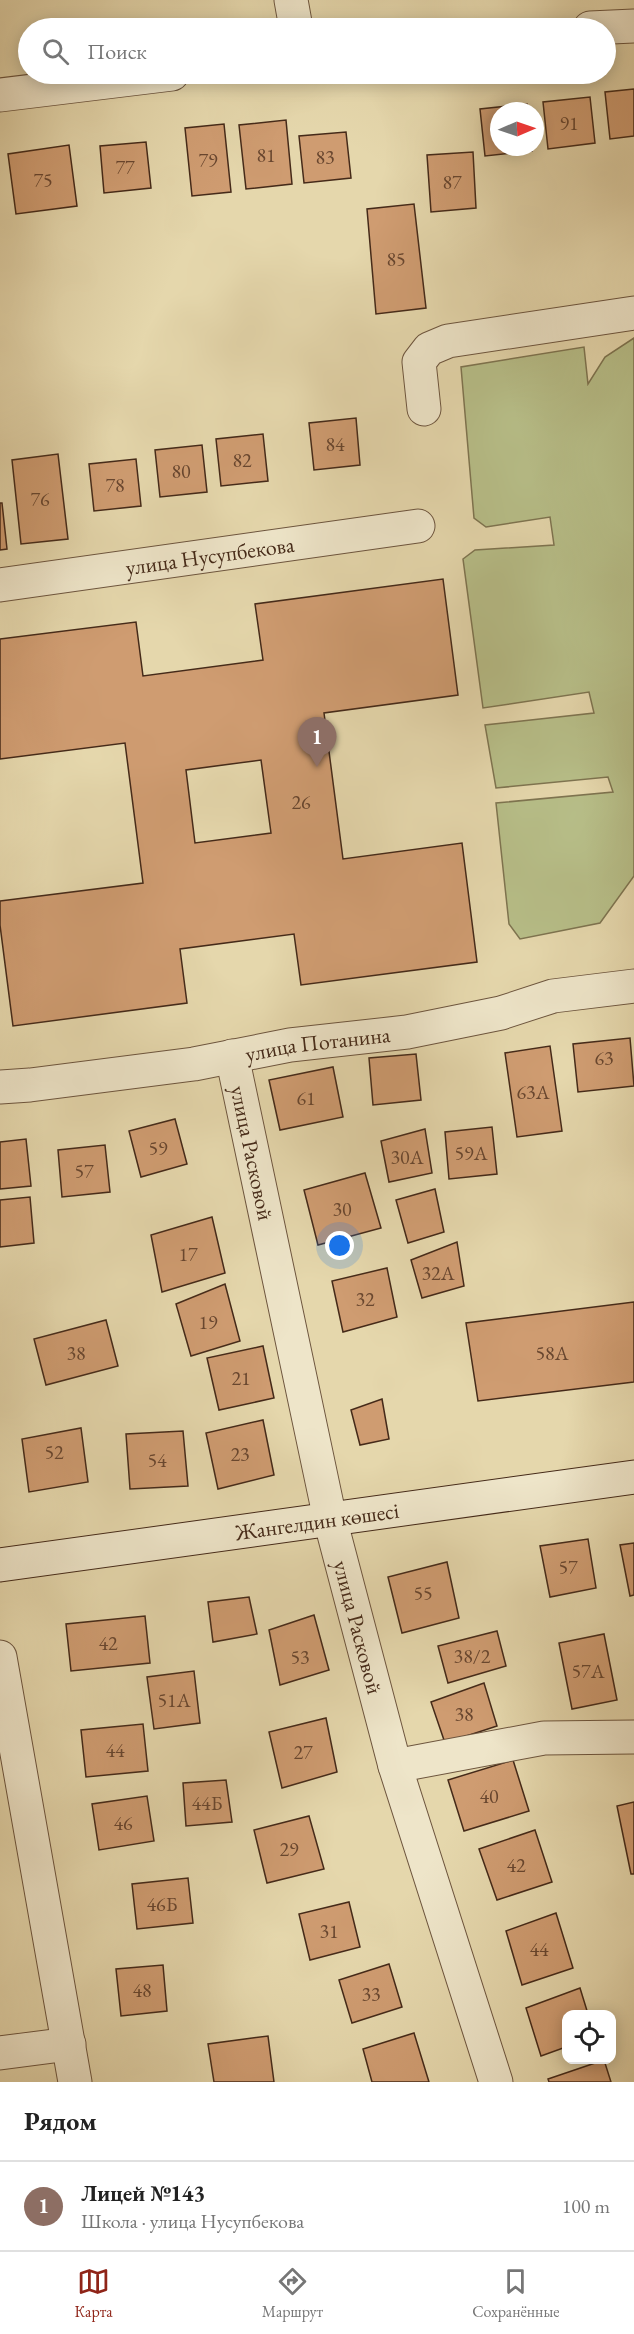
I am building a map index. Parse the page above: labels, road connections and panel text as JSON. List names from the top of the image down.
{
  "streets": {
    "street": [
      "улица Нусупбекова",
      "улица Потанина",
      "улица Расковой",
      "Жангелдин көшесі"
    ]
  },
  "crossings": [
    ["улица Потанина", "улица Расковой"],
    ["улица Расковой", "Жангелдин көшесі"]
  ],
  "house_numbers": [
    "91",
    "81",
    "83",
    "79",
    "77",
    "75",
    "87",
    "85",
    "84",
    "82",
    "80",
    "78",
    "76",
    "26",
    "63",
    "63А",
    "61",
    "59",
    "59А",
    "30А",
    "57",
    "30",
    "17",
    "32А",
    "32",
    "19",
    "38",
    "58А",
    "21",
    "52",
    "23",
    "54",
    "57",
    "55",
    "42",
    "38/2",
    "53",
    "57А",
    "51А",
    "38",
    "44",
    "27",
    "40",
    "44Б",
    "46",
    "29",
    "42",
    "46Б",
    "31",
    "44",
    "48",
    "33"
  ],
  "north": "right",
  "page": {
    "search": "Поиск",
    "pins": "1",
    "heading": "Рядом",
    "list": [
      {
        "mark": "1",
        "name": "Лицей №143",
        "note": "Школа · улица Нусупбекова",
        "value": "100 m"
      }
    ],
    "nav": ["Карта", "Маршрут", "Сохранённые"]
  }
}
